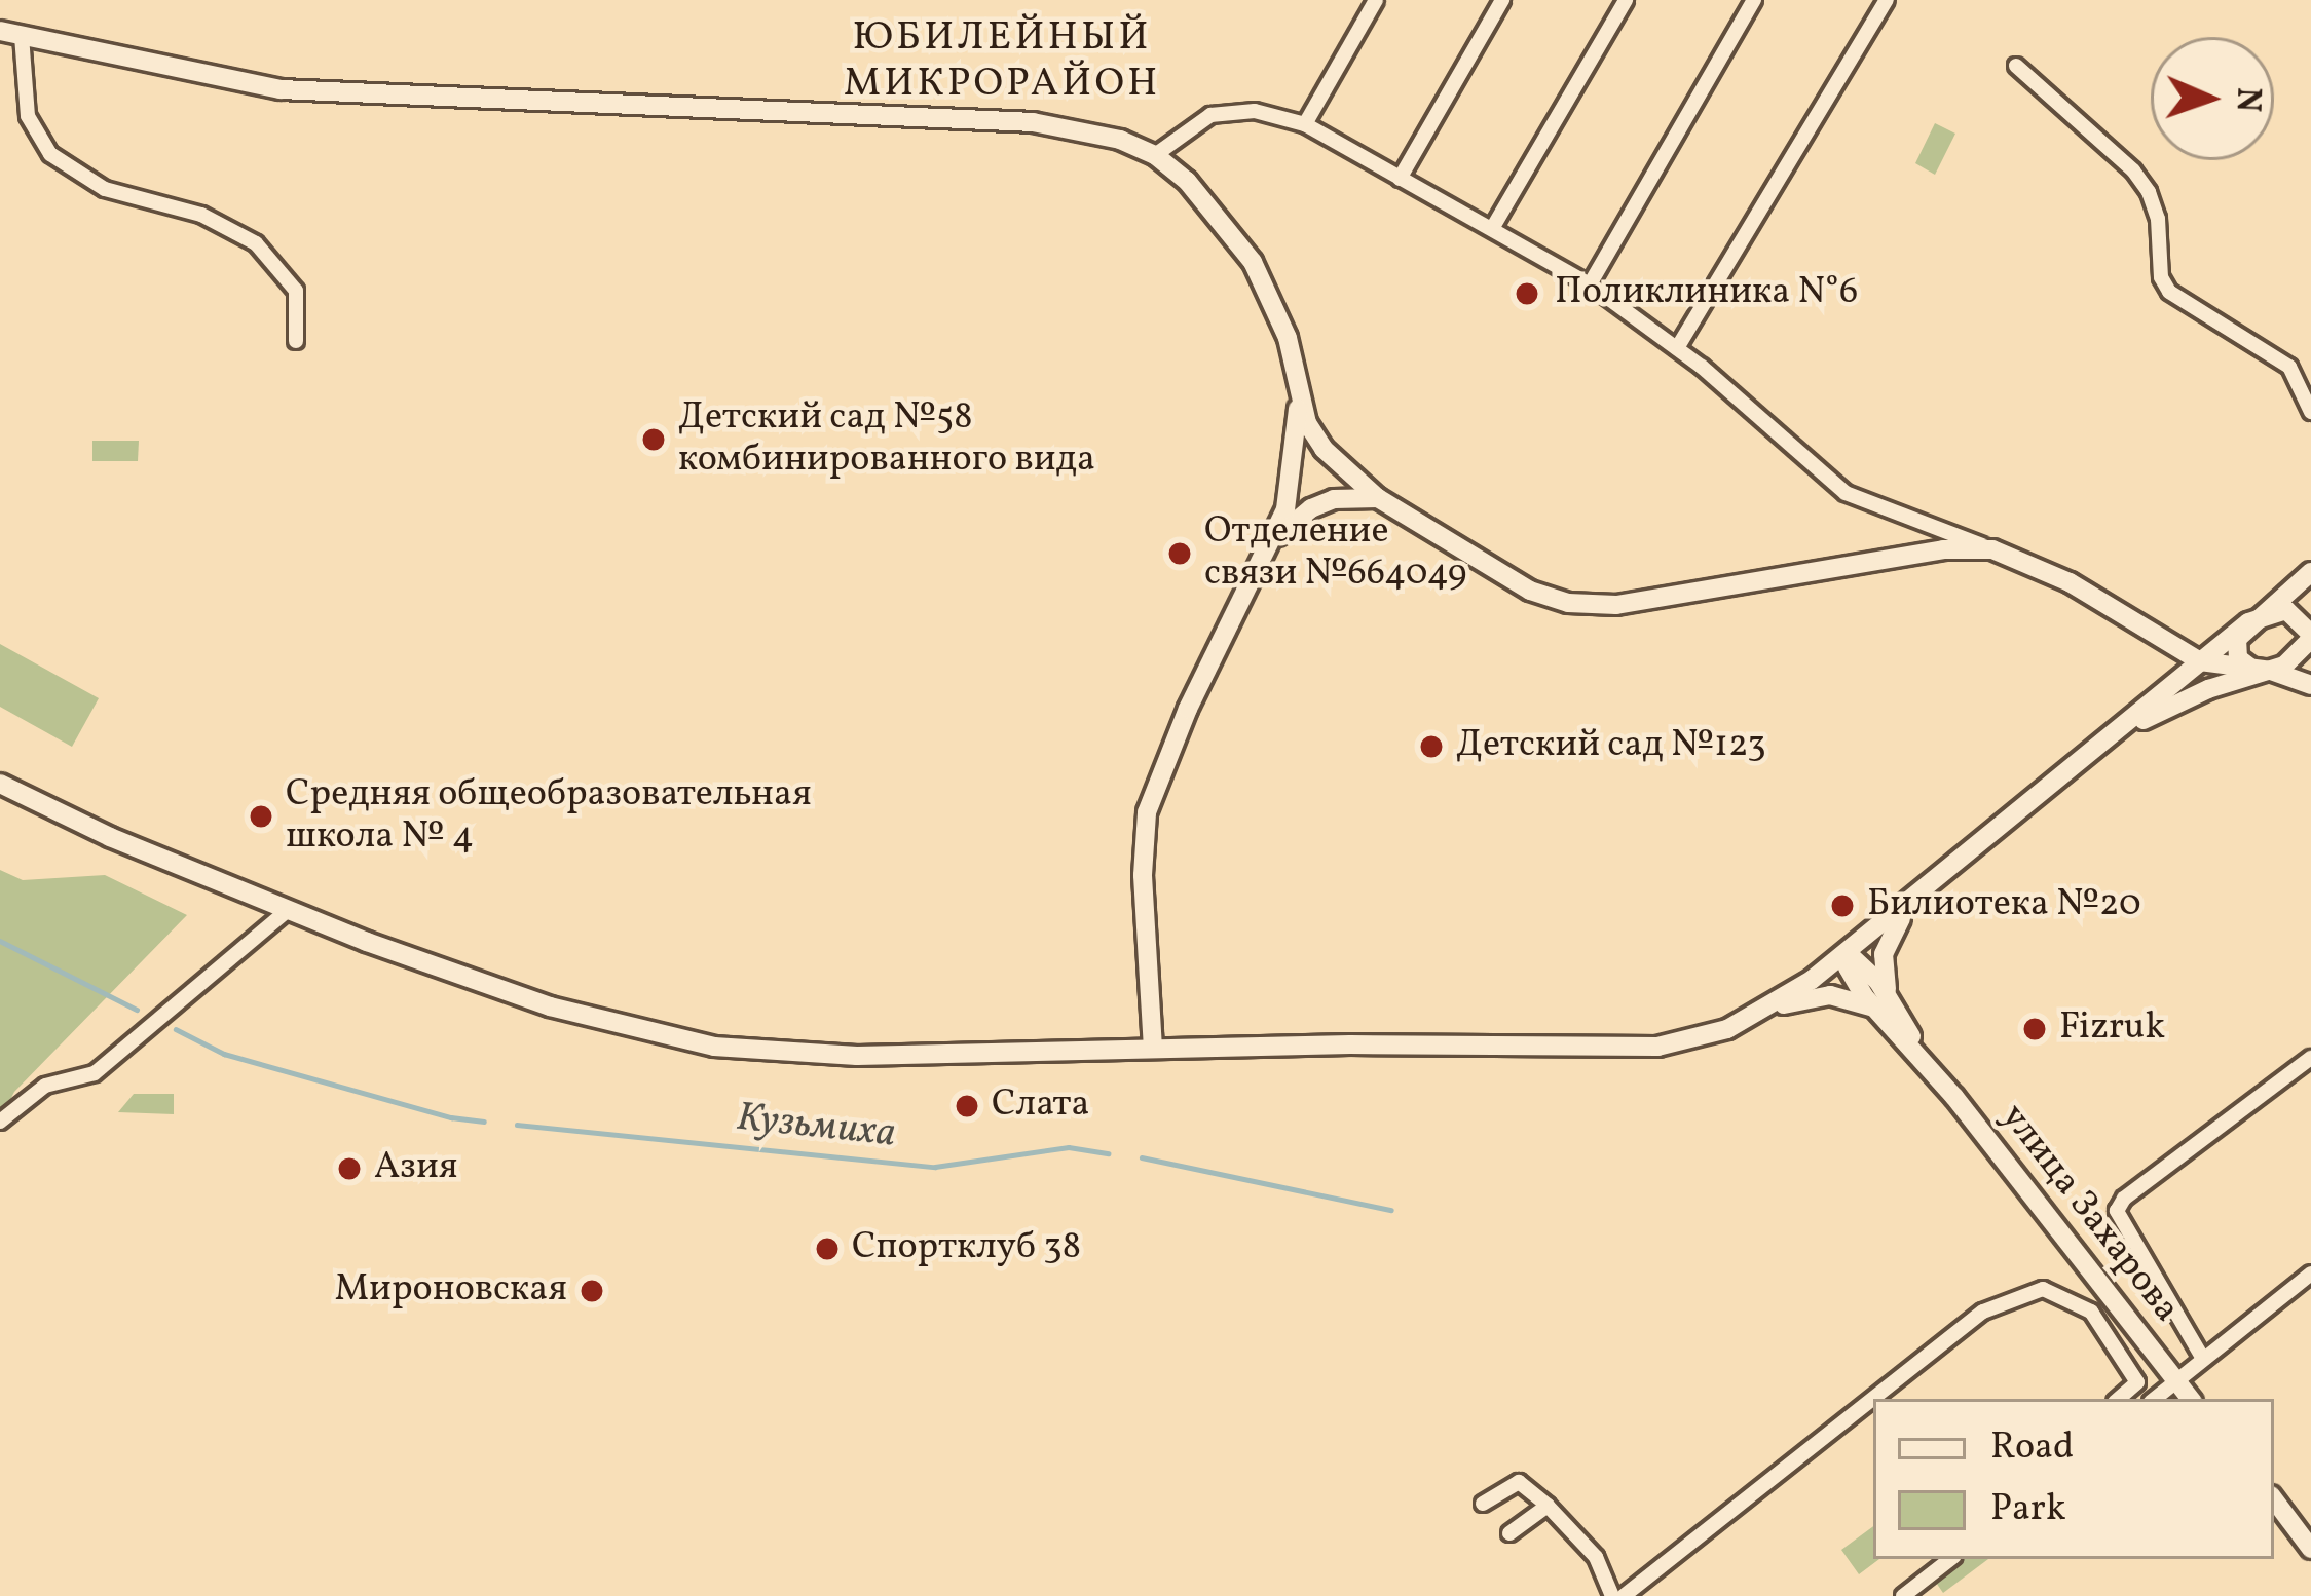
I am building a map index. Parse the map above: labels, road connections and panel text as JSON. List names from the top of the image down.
{
  "streets": {
    "main road": ["улица Захарова"]
  },
  "districts": ["ЮБИЛЕЙНЫЙ МИКРОРАЙОН"],
  "water": ["Кузьмиха"],
  "places": [
    "Поликлиника N°6",
    "Детский сад №58 комбинированного вида",
    "Отделение связи №664049",
    "Детский сад №123",
    "Средняя общеобразовательная школа № 4",
    "Билиотека №20",
    "Fizruk",
    "Слата",
    "Азия",
    "Спортклуб 38",
    "Мироновская"
  ],
  "legend": ["Road", "Park"],
  "north": "right"
}
